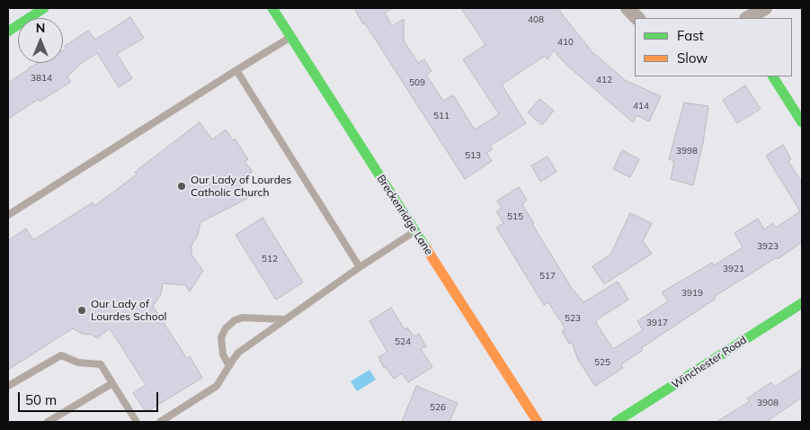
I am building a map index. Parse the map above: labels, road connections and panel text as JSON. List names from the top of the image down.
{
  "streets": {
    "main road": ["Breckenridge Lane", "Winchester Road"]
  },
  "places": ["Our Lady of Lourdes Catholic Church", "Our Lady of Lourdes School"],
  "house_numbers": [
    "408",
    "410",
    "3814",
    "412",
    "509",
    "414",
    "511",
    "3998",
    "513",
    "515",
    "3923",
    "512",
    "3921",
    "517",
    "3919",
    "523",
    "3917",
    "524",
    "525",
    "3908",
    "526"
  ],
  "legend": ["Fast", "Slow"],
  "scale_bar": "50 m",
  "north": "top"
}
